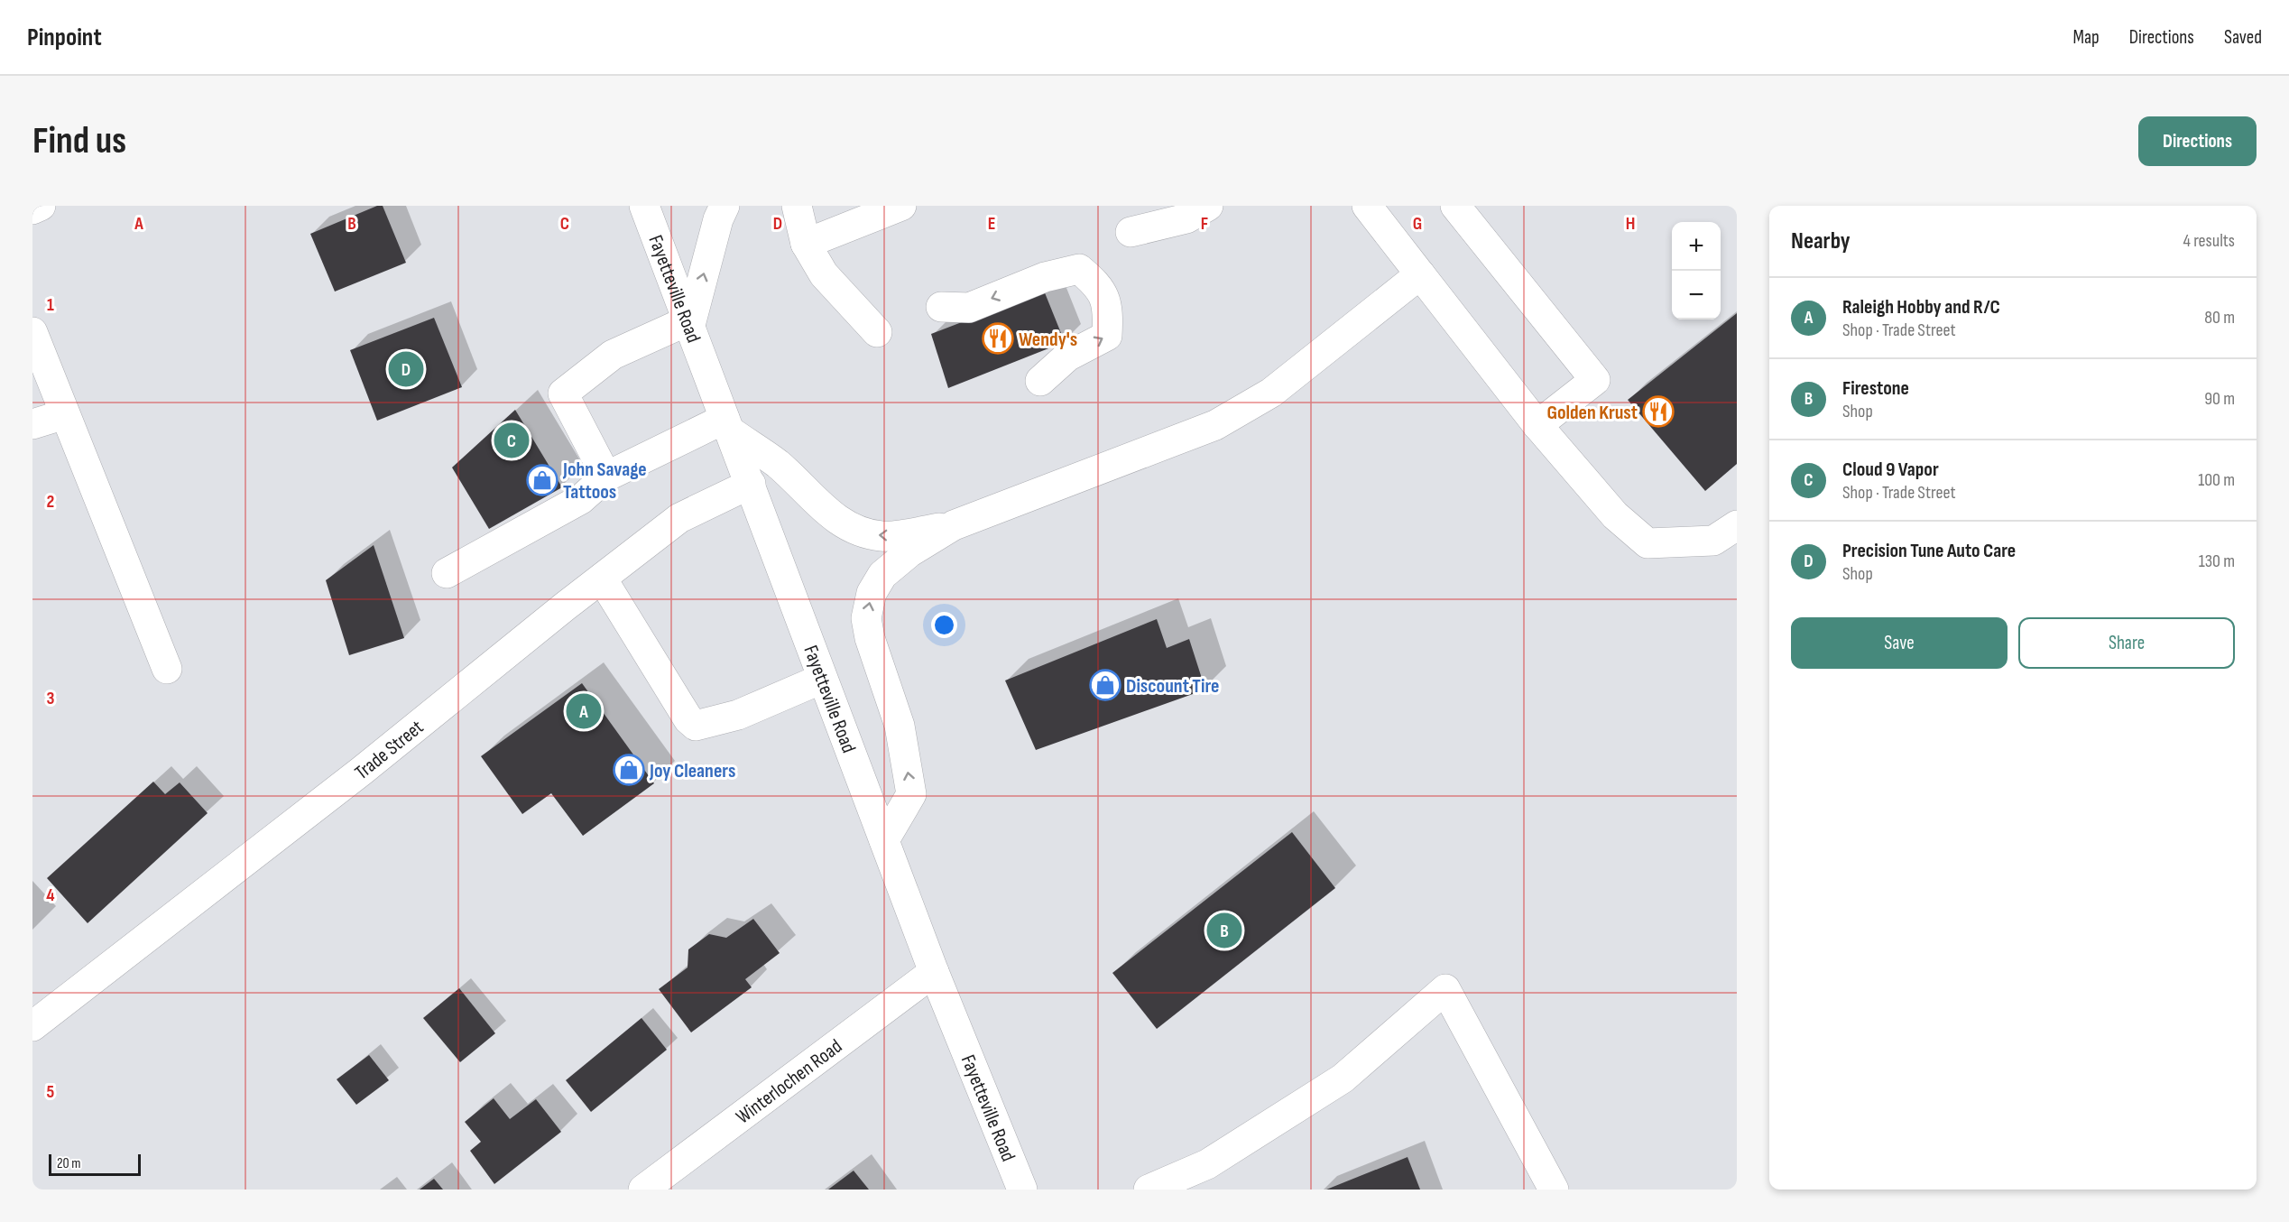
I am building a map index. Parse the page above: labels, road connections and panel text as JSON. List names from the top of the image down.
{
  "streets": {
    "main road": ["Fayetteville Road", "Trade Street", "Winterlochen Road"]
  },
  "crossings": [
    ["Fayetteville Road", "Trade Street"],
    ["Fayetteville Road", "Winterlochen Road"]
  ],
  "places": {
    "restaurant": ["Wendy's", "Golden Krust"],
    "shop": ["John Savage Tattoos", "Discount Tire", "Joy Cleaners"]
  },
  "scale_bar": "20 m",
  "page": {
    "header": "Pinpoint",
    "nav": ["Map", "Directions", "Saved"],
    "buttons": [
      "Directions",
      ["Save", "Share"]
    ],
    "title": "Find us",
    "heading": ["Nearby", "4 results"],
    "map_buttons": ["+", "−"],
    "list": [
      {
        "mark": "A",
        "name": "Raleigh Hobby and R/C",
        "note": "Shop · Trade Street",
        "value": "80 m"
      },
      {
        "mark": "B",
        "name": "Firestone",
        "note": "Shop",
        "value": "90 m"
      },
      {
        "mark": "C",
        "name": "Cloud 9 Vapor",
        "note": "Shop · Trade Street",
        "value": "100 m"
      },
      {
        "mark": "D",
        "name": "Precision Tune Auto Care",
        "note": "Shop",
        "value": "130 m"
      }
    ],
    "pins": [
      "D",
      "C",
      "A",
      "B"
    ],
    "scale": "20 m"
  },
  "grid": {
    "columns": [
      "A",
      "B",
      "C",
      "D",
      "E",
      "F",
      "G",
      "H"
    ],
    "rows": [
      "1",
      "2",
      "3",
      "4",
      "5"
    ]
  }
}
